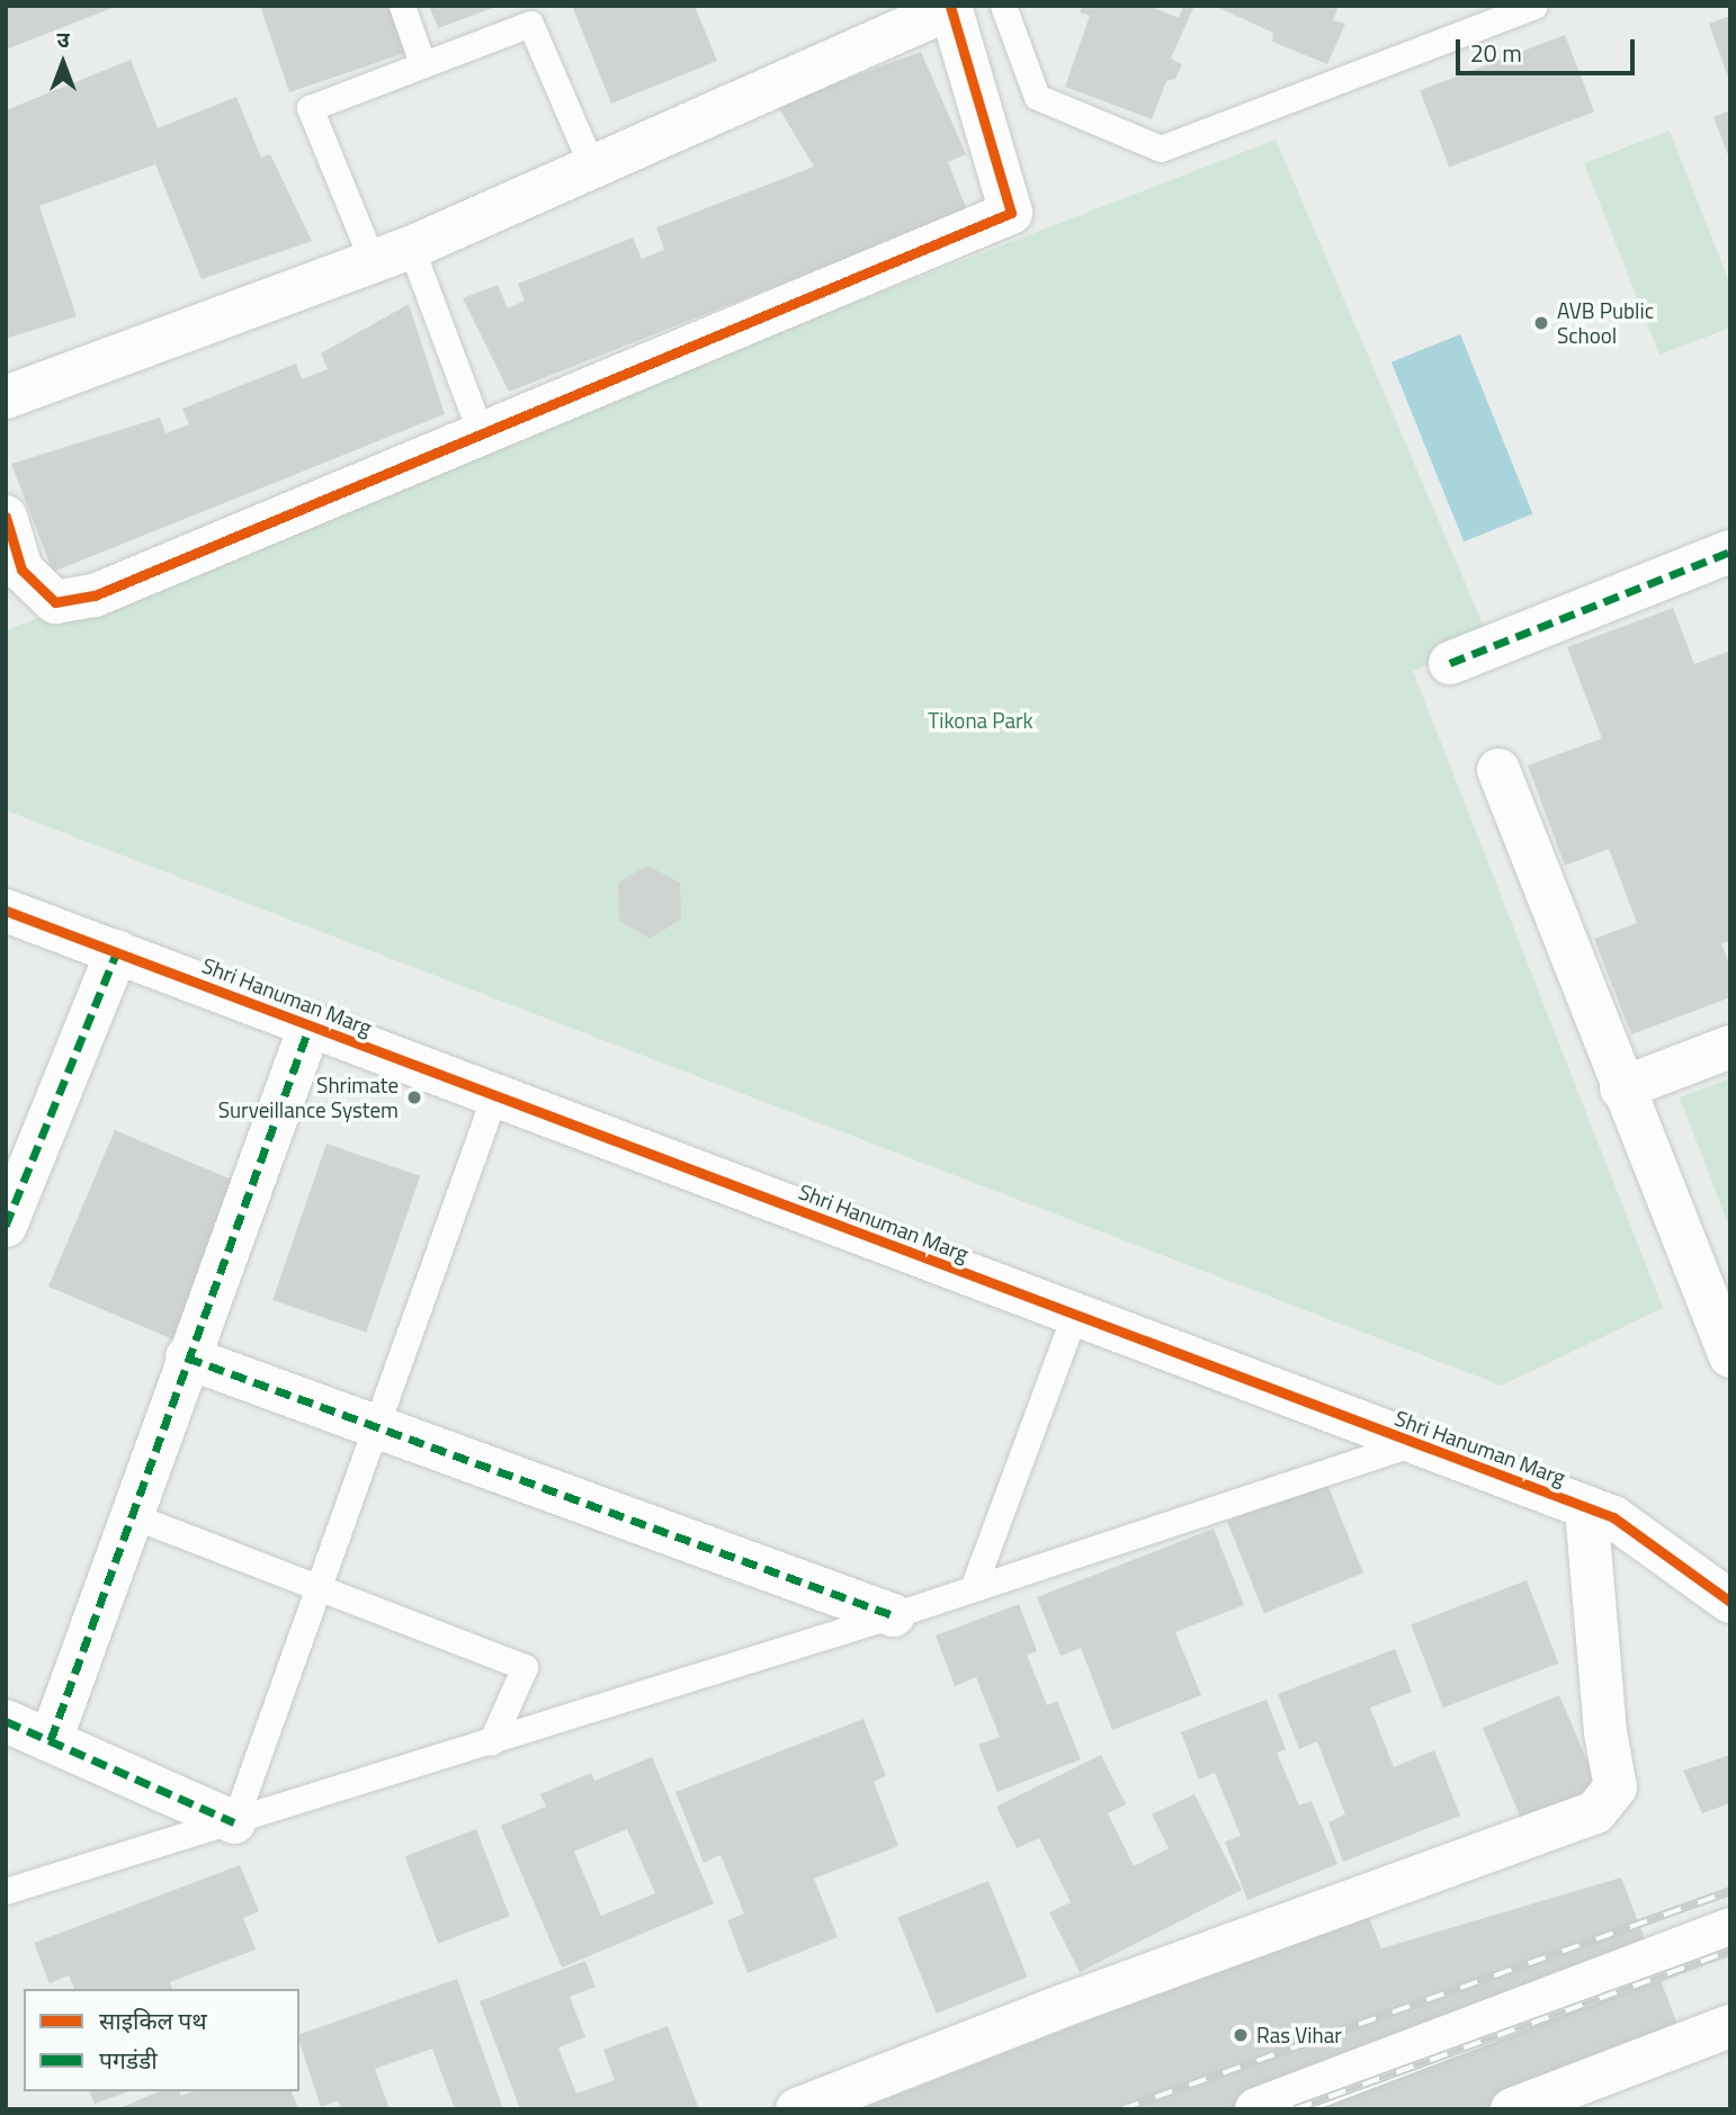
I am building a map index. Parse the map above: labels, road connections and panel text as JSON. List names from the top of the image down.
{
  "streets": {
    "street": ["Shri Hanuman Marg"]
  },
  "parks": ["Tikona Park"],
  "places": ["AVB Public School", "Shrimate Surveillance System", "Ras Vihar"],
  "legend": ["साइकिल पथ", "पगडंडी"],
  "scale_bar": "20 m",
  "north": "top"
}
